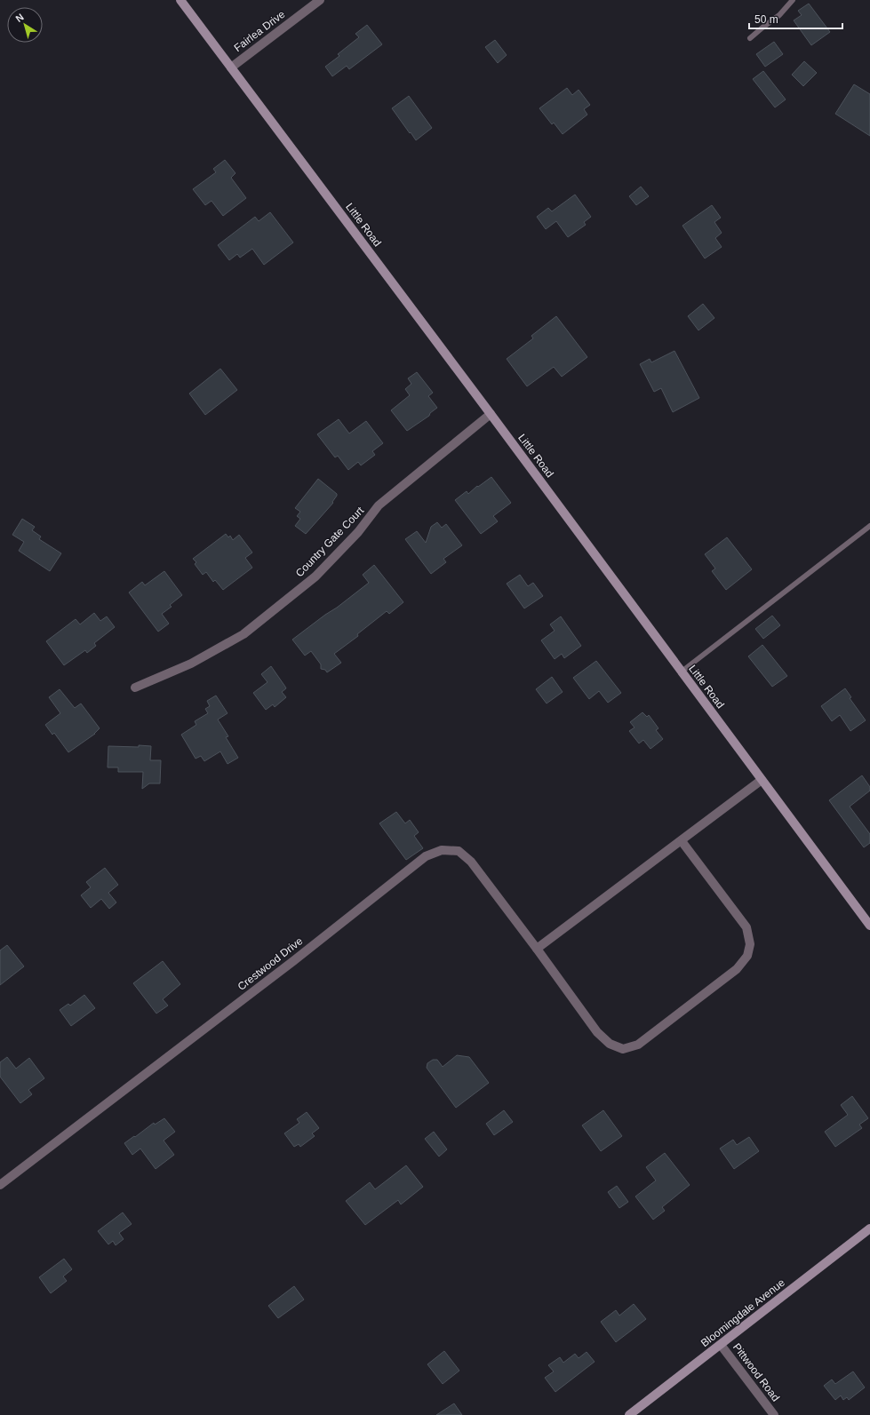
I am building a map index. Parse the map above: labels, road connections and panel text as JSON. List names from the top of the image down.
{
  "streets": {
    "street": [
      "Fairlea Drive",
      "Little Road",
      "Country Gate Court",
      "Crestwood Drive",
      "Bloomingdale Avenue",
      "Pittwood Road"
    ]
  },
  "crossings": [
    ["Fairlea Drive", "Little Road"],
    ["Little Road", "Country Gate Court"],
    ["Bloomingdale Avenue", "Pittwood Road"]
  ],
  "scale_bar": "50 m",
  "north": "top left"
}
